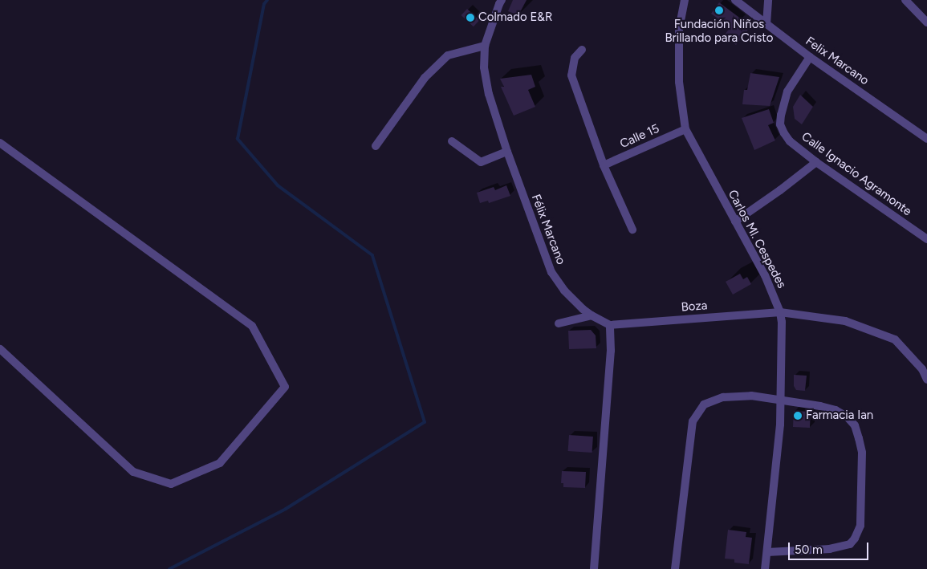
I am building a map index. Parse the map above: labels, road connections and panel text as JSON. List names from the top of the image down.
{
  "streets": {
    "street": [
      "Felix Marcano",
      "Calle 15",
      "Calle Ignacio Agramonte",
      "Félix Marcano",
      "Carlos Ml. Cespedes",
      "Boza"
    ]
  },
  "crossings": [
    ["Felix Marcano", "Calle Ignacio Agramonte"],
    ["Calle 15", "Carlos Ml. Cespedes"],
    ["Félix Marcano", "Boza"],
    ["Carlos Ml. Cespedes", "Boza"]
  ],
  "places": ["Fundación Niños Brillando para Cristo", "Colmado E&R", "Farmacia Ian"],
  "scale_bar": "50 m"
}
